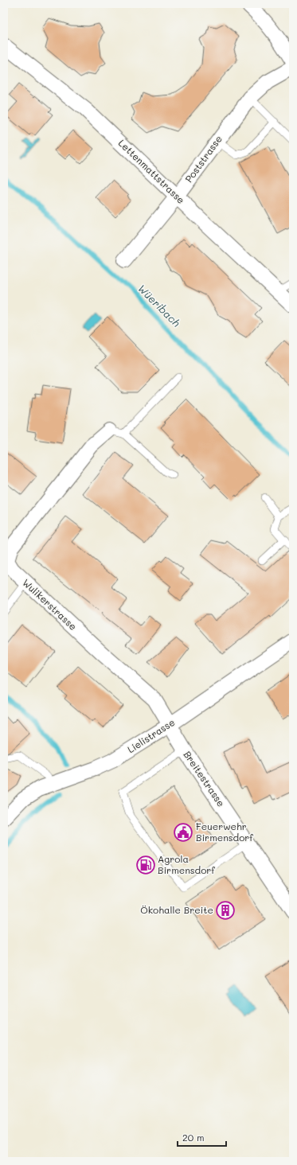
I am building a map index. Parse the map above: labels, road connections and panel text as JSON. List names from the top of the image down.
{
  "streets": {
    "street": [
      "Poststrasse",
      "Lettenmattstrasse",
      "Wulikerstrasse",
      "Lielistrasse",
      "Breitestrasse"
    ]
  },
  "crossings": [
    ["Poststrasse", "Lettenmattstrasse"],
    ["Wulikerstrasse", "Lielistrasse"],
    ["Wulikerstrasse", "Breitestrasse"],
    ["Lielistrasse", "Breitestrasse"]
  ],
  "water": ["Wüeribach"],
  "places": {
    "public building": ["Feuerwehr Birmensdorf"],
    "fuel station": ["Agrola Birmensdorf"],
    "building": ["Ökohalle Breite"]
  },
  "scale_bar": "20 m"
}
